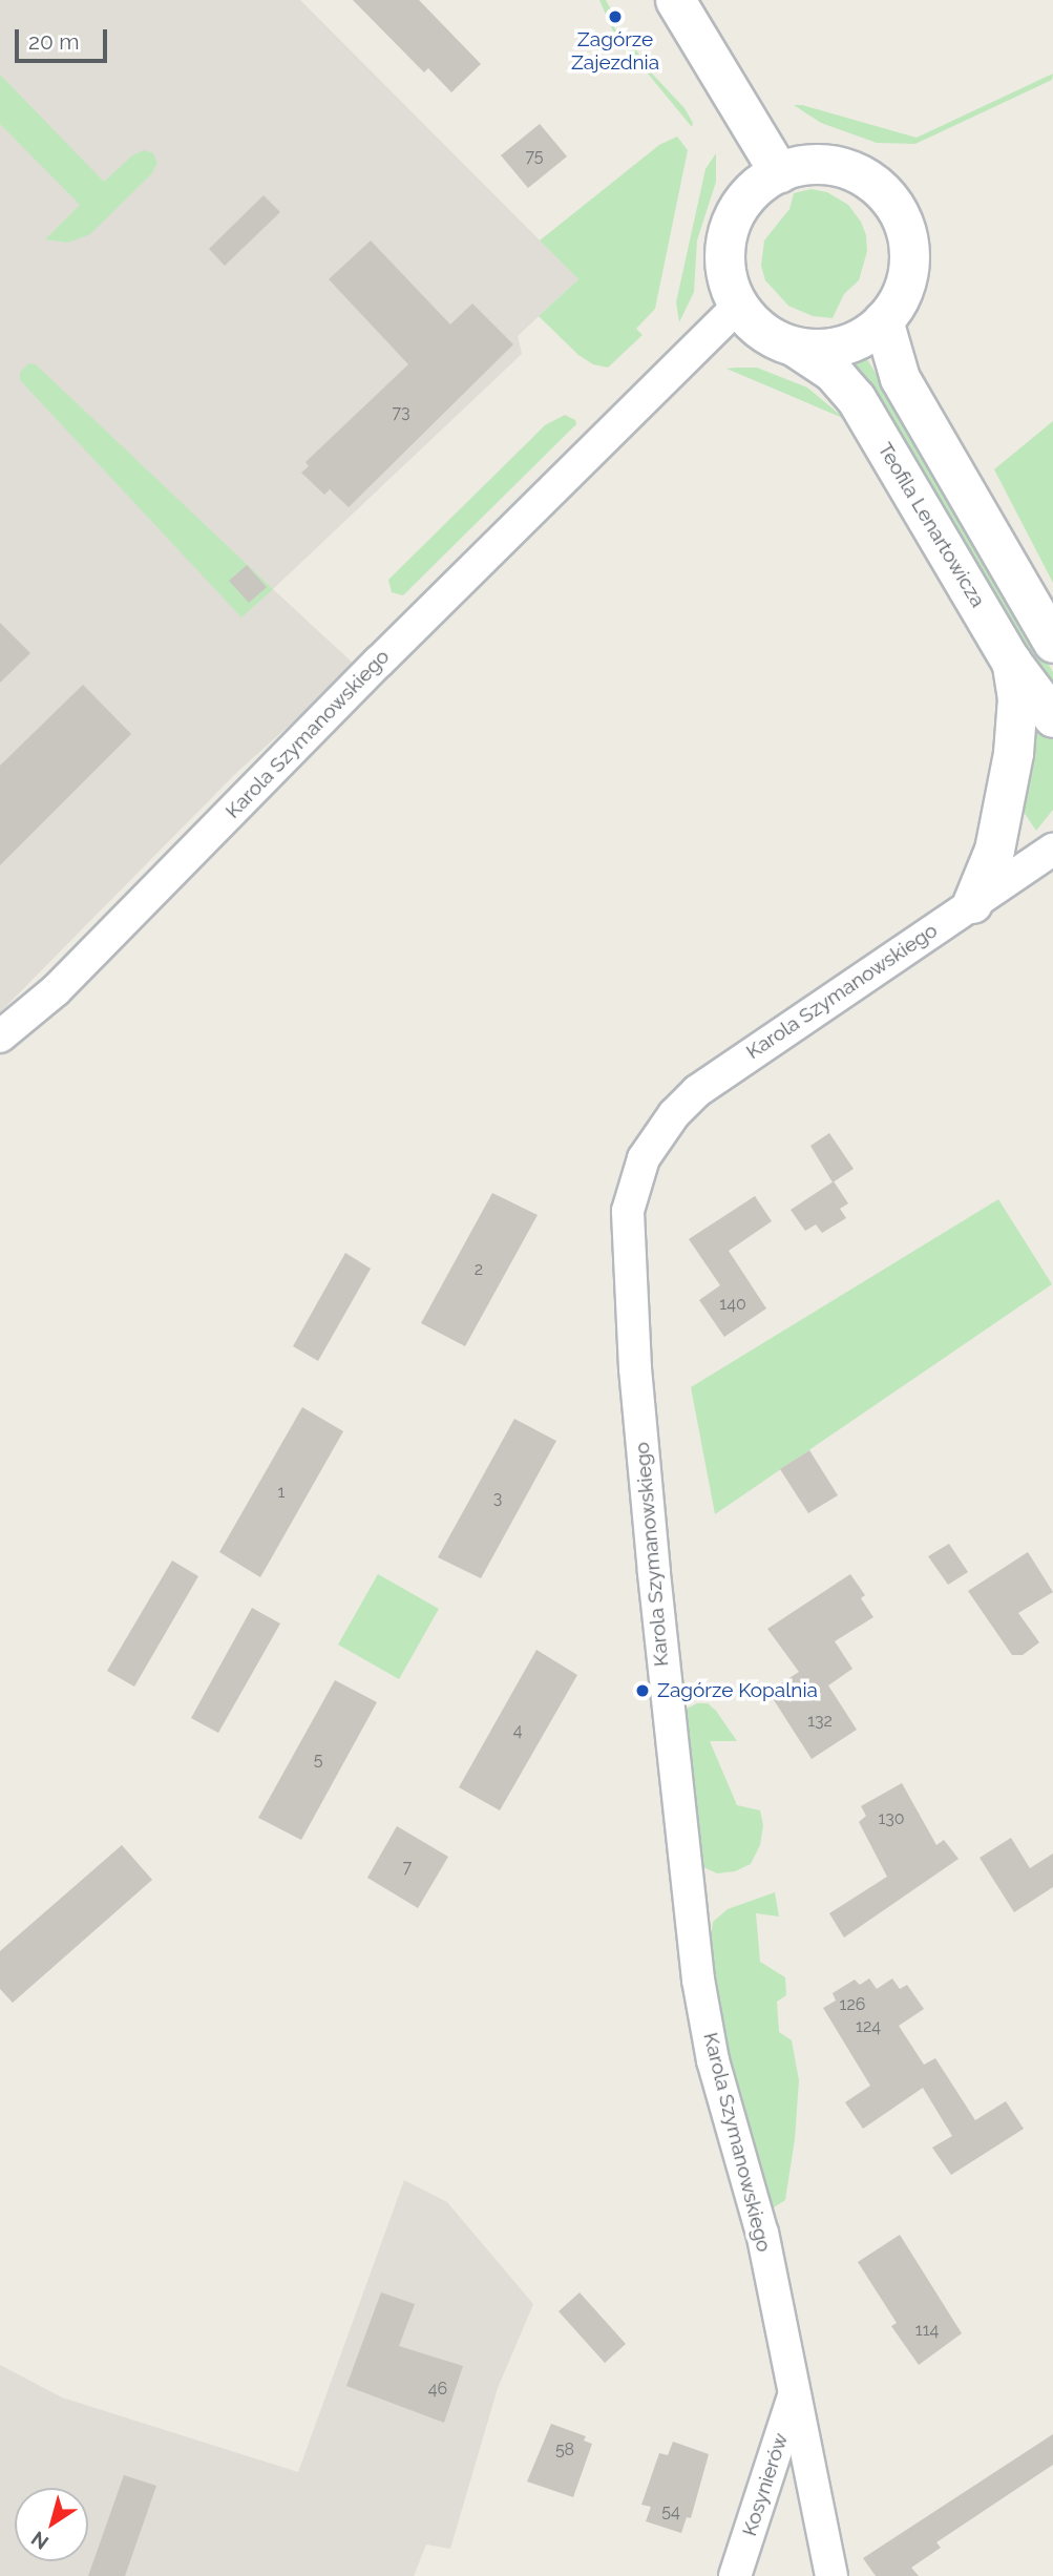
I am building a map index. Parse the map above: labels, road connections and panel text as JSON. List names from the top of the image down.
{
  "streets": {
    "street": ["Teofila Lenartowicza", "Karola Szymanowskiego", "Kosynierów"]
  },
  "crossings": [
    ["Teofila Lenartowicza", "Karola Szymanowskiego"],
    ["Karola Szymanowskiego", "Kosynierów"]
  ],
  "places": ["Zagórze Zajezdnia", "Zagórze Kopalnia"],
  "house_numbers": [
    "75",
    "73",
    "2",
    "140",
    "1",
    "3",
    "132",
    "4",
    "5",
    "130",
    "7",
    "126",
    "124",
    "114",
    "46",
    "58",
    "54"
  ],
  "scale_bar": "20 m",
  "north": "bottom left"
}
